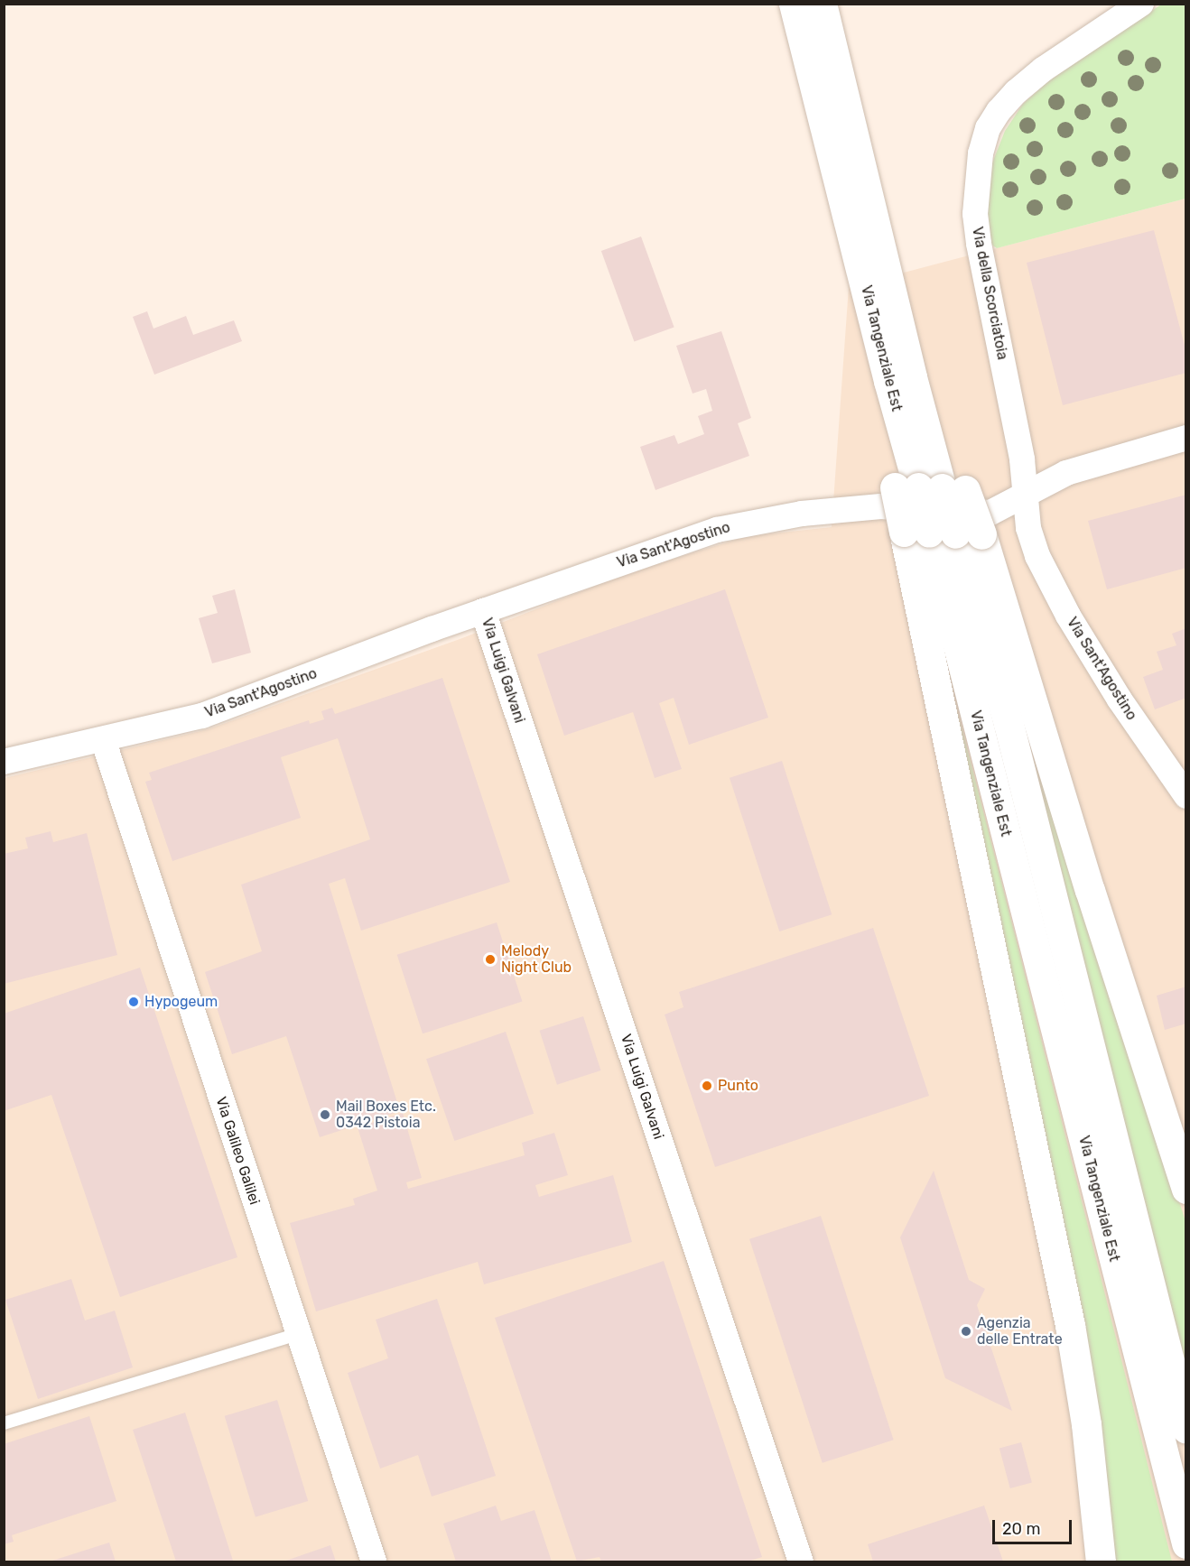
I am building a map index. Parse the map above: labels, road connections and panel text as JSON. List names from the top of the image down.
{
  "streets": {
    "main road": ["Via Tangenziale Est"],
    "street": [
      "Via della Scorciatoia",
      "Via Sant'Agostino",
      "Via Luigi Galvani",
      "Via Galileo Galilei"
    ]
  },
  "crossings": [
    ["Via della Scorciatoia", "Via Sant'Agostino"],
    ["Via Sant'Agostino", "Via Luigi Galvani"],
    ["Via Sant'Agostino", "Via Galileo Galilei"]
  ],
  "places": [
    "Melody Night Club",
    "Hypogeum",
    "Punto",
    "Mail Boxes Etc. 0342 Pistoia",
    "Agenzia delle Entrate"
  ],
  "scale_bar": "20 m"
}
